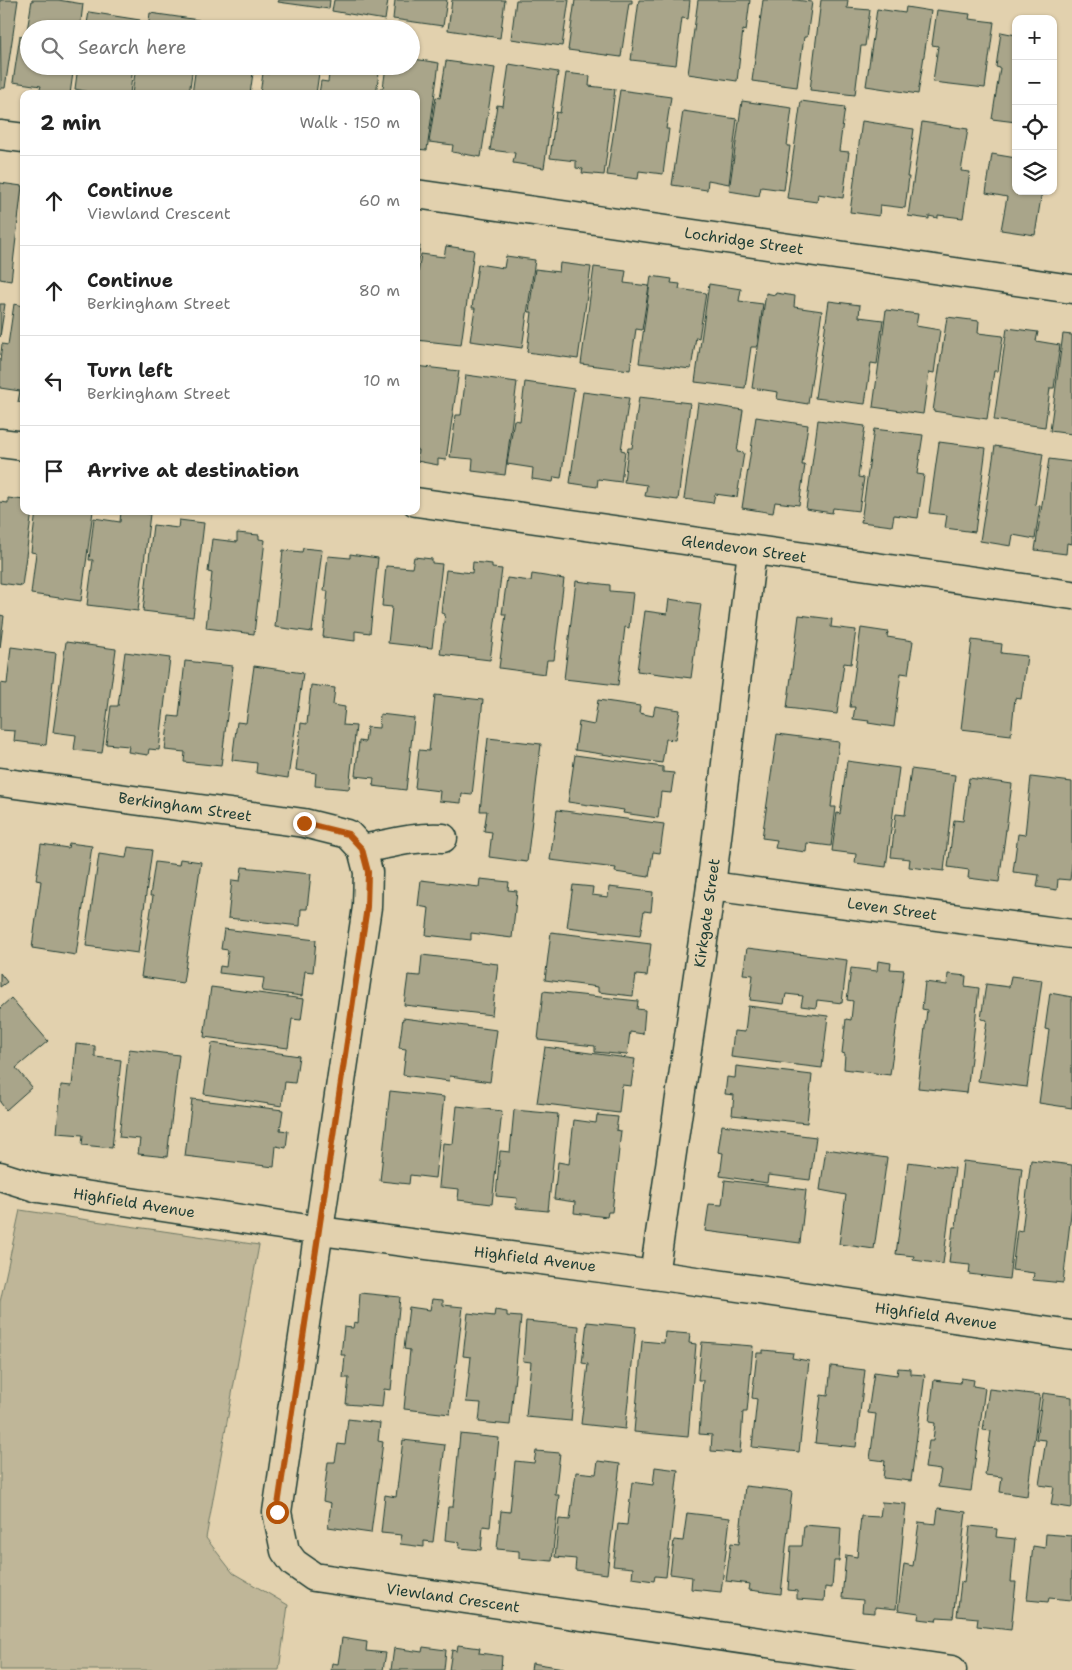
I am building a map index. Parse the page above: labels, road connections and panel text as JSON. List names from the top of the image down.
{
  "streets": {
    "street": [
      "Lochridge Street",
      "Glendevon Street",
      "Berkingham Street",
      "Leven Street",
      "Kirkgate Street",
      "Highfield Avenue",
      "Viewland Crescent"
    ]
  },
  "crossings": [
    ["Glendevon Street", "Kirkgate Street"],
    ["Leven Street", "Kirkgate Street"],
    ["Kirkgate Street", "Highfield Avenue"],
    ["Highfield Avenue", "Viewland Crescent"]
  ],
  "page": {
    "map_buttons": ["+", "−"],
    "search": "Search here",
    "heading": ["2 min", "Walk · 150 m"],
    "list": [
      ["Continue", "Viewland Crescent", "60 m"],
      ["Continue", "Berkingham Street", "80 m"],
      ["Turn left", "Berkingham Street", "10 m"],
      "Arrive at destination"
    ]
  }
}
